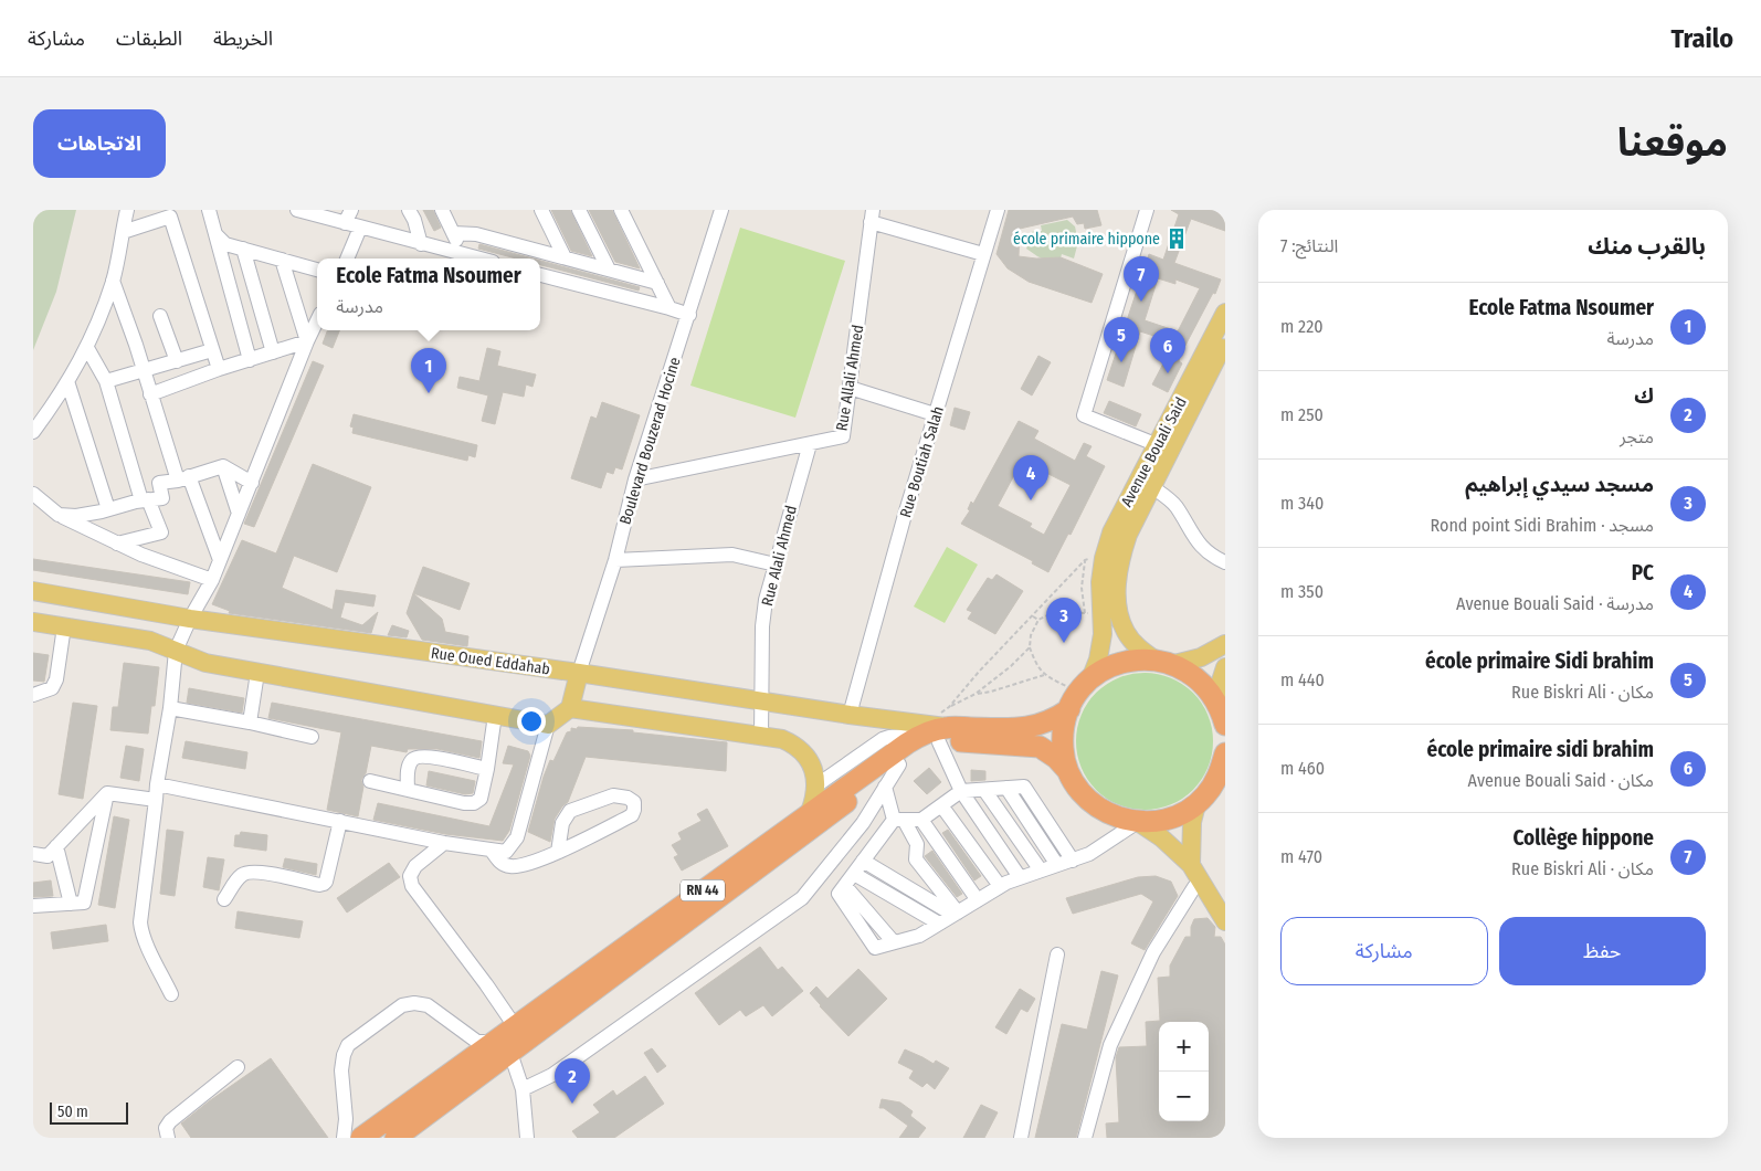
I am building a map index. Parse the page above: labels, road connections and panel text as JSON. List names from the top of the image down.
{
  "streets": {
    "highway": ["RN 44"],
    "main road": ["Avenue Bouali Said", "Rue Oued Eddahab"],
    "street": [
      "Rue Allali Ahmed",
      "Boulevard Bouzerad Hocine",
      "Rue Boutiah Salah",
      "Rue Alali Ahmed"
    ]
  },
  "crossings": [
    ["Rue Allali Ahmed", "Boulevard Bouzerad Hocine"],
    ["Rue Allali Ahmed", "Rue Alali Ahmed"],
    ["Boulevard Bouzerad Hocine", "Rue Oued Eddahab"],
    ["Avenue Bouali Said", "RN 44"],
    ["Rue Boutiah Salah", "Rue Oued Eddahab"],
    ["Rue Alali Ahmed", "Rue Oued Eddahab"],
    ["Rue Oued Eddahab", "RN 44"]
  ],
  "places": {
    "building": ["école primaire hippone"]
  },
  "scale_bar": "50 m",
  "page": {
    "header": "Trailo",
    "nav": ["الخريطة", "الطبقات", "مشاركة"],
    "title": "موقعنا",
    "buttons": [
      "الاتجاهات",
      ["حفظ", "مشاركة"]
    ],
    "heading": ["بالقرب منك", "النتائج: 7"],
    "pins": [
      "7",
      "5",
      "6",
      "1",
      "4",
      "3",
      "2"
    ],
    "popup": ["Ecole Fatma Nsoumer", "مدرسة"],
    "list": [
      {
        "mark": "1",
        "name": "Ecole Fatma Nsoumer",
        "note": "مدرسة",
        "value": "220 m"
      },
      {
        "mark": "2",
        "name": "ك",
        "note": "متجر",
        "value": "250 m"
      },
      {
        "mark": "3",
        "name": "مسجد سيدي إبراهيم",
        "note": "مسجد · Rond point Sidi Brahim",
        "value": "340 m"
      },
      {
        "mark": "4",
        "name": "PC",
        "note": "مدرسة · Avenue Bouali Said",
        "value": "350 m"
      },
      {
        "mark": "5",
        "name": "école primaire Sidi brahim",
        "note": "مكان · Rue Biskri Ali",
        "value": "440 m"
      },
      {
        "mark": "6",
        "name": "école primaire sidi brahim",
        "note": "مكان · Avenue Bouali Said",
        "value": "460 m"
      },
      {
        "mark": "7",
        "name": "Collège hippone",
        "note": "مكان · Rue Biskri Ali",
        "value": "470 m"
      }
    ],
    "map_buttons": ["+", "−"],
    "scale": "50 m"
  }
}
